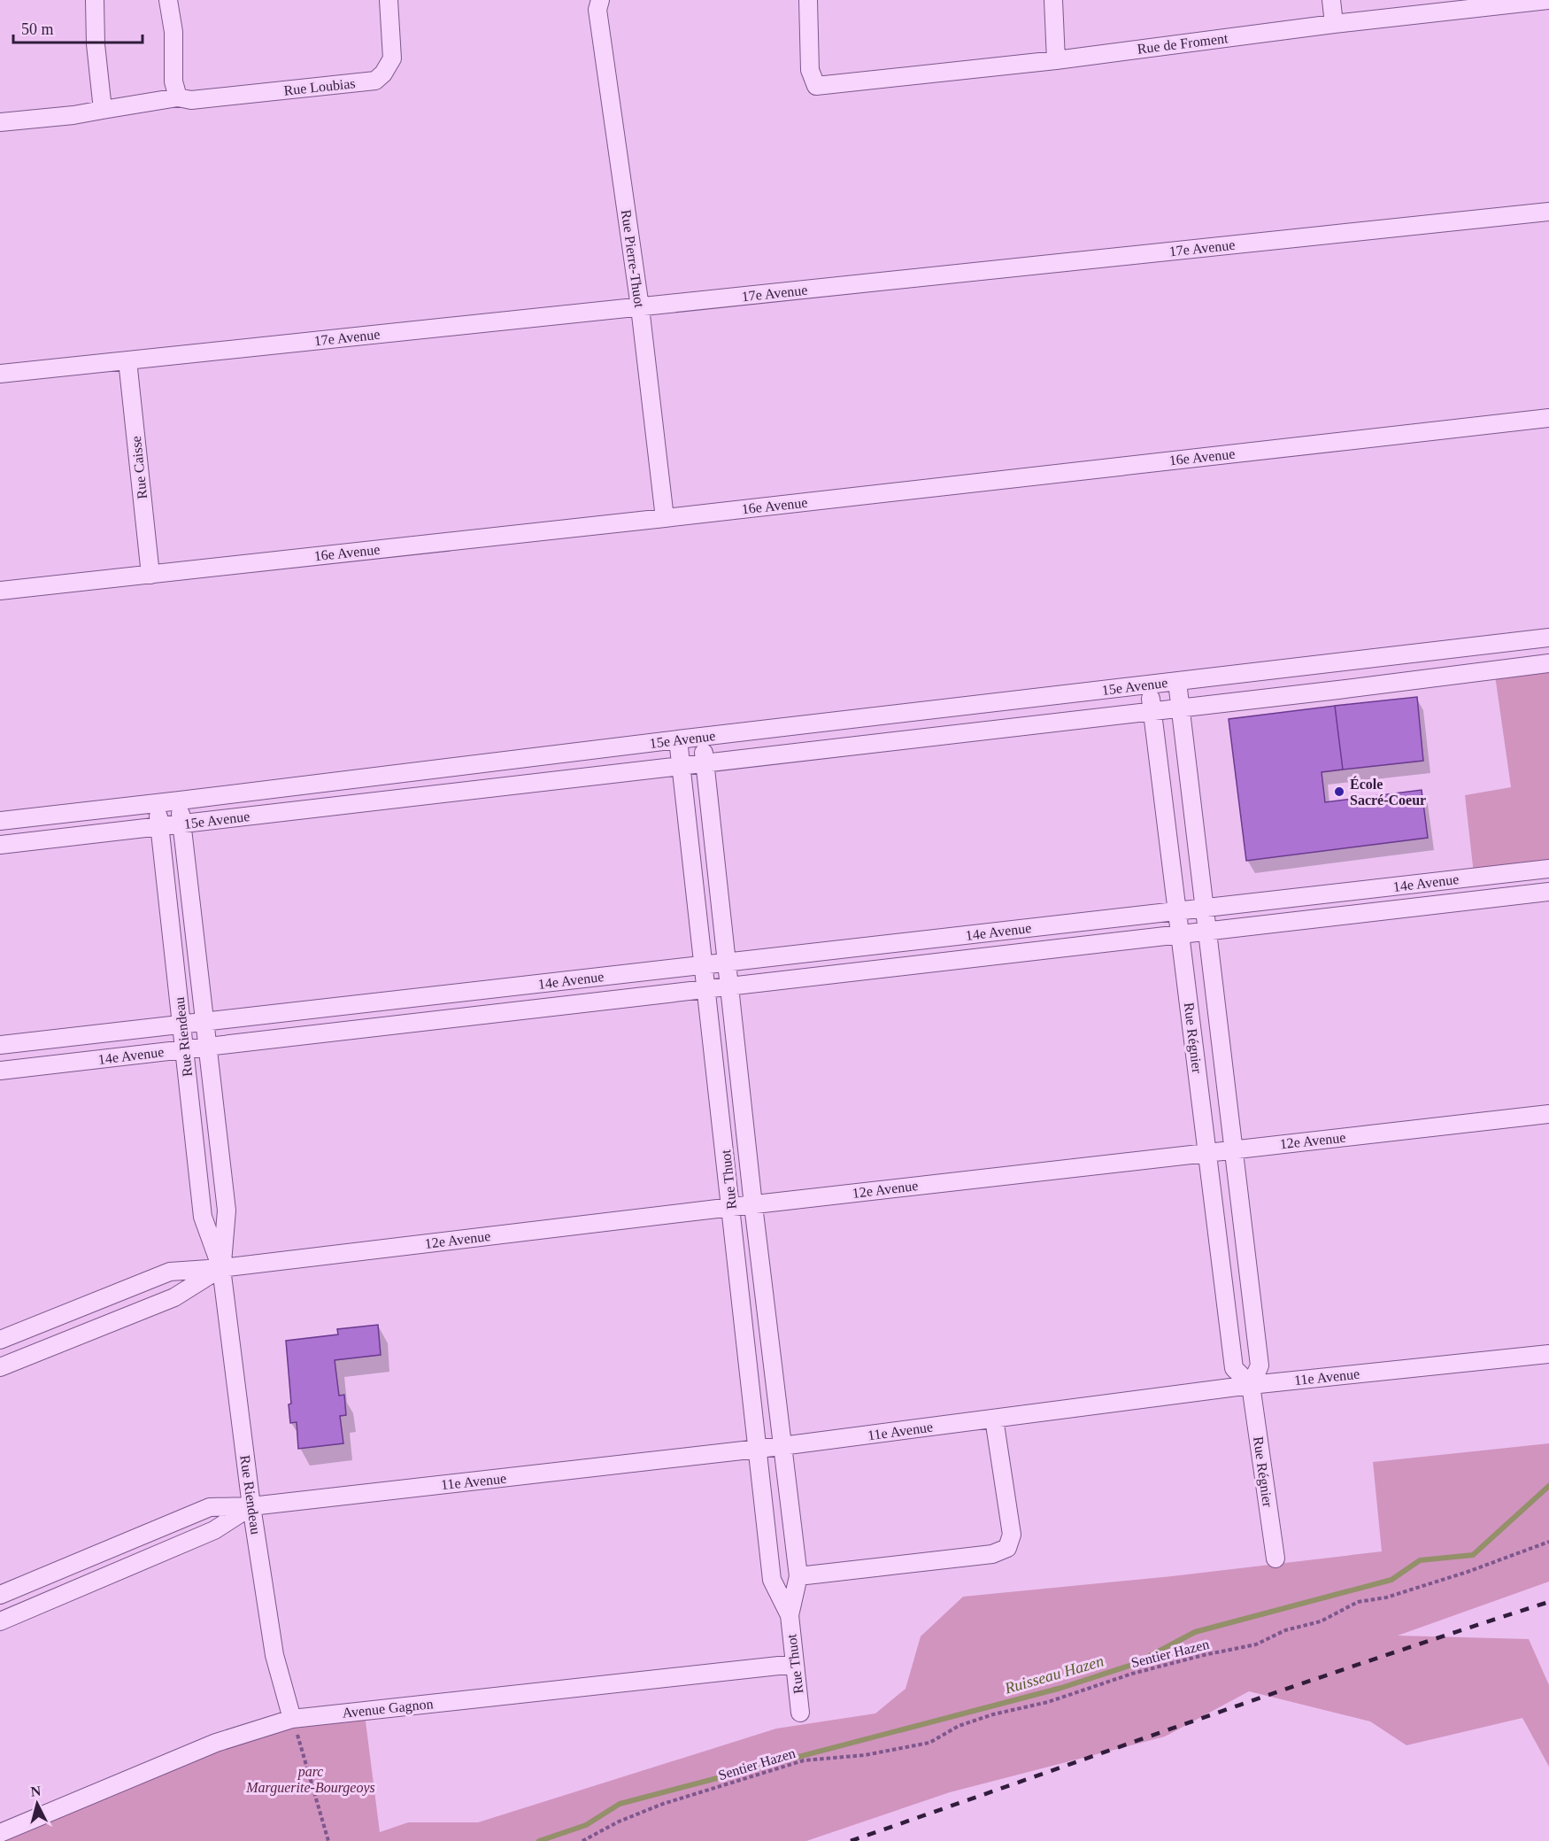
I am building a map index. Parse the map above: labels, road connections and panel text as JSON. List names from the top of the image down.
{
  "streets": {
    "street": [
      "Rue de Froment",
      "Rue Loubias",
      "17e Avenue",
      "Rue Pierre-Thuot",
      "16e Avenue",
      "Rue Caisse",
      "15e Avenue",
      "14e Avenue",
      "Rue Riendeau",
      "Rue Régnier",
      "12e Avenue",
      "Rue Thuot",
      "11e Avenue",
      "Avenue Gagnon"
    ],
    "path": ["Sentier Hazen"]
  },
  "crossings": [
    ["17e Avenue", "Rue Pierre-Thuot"],
    ["17e Avenue", "Rue Caisse"],
    ["Rue Pierre-Thuot", "16e Avenue"],
    ["16e Avenue", "Rue Caisse"],
    ["15e Avenue", "Rue Riendeau"],
    ["15e Avenue", "Rue Régnier"],
    ["15e Avenue", "Rue Thuot"],
    ["14e Avenue", "Rue Riendeau"],
    ["14e Avenue", "Rue Régnier"],
    ["14e Avenue", "Rue Thuot"],
    ["Rue Riendeau", "12e Avenue"],
    ["Rue Riendeau", "11e Avenue"],
    ["Rue Riendeau", "Avenue Gagnon"],
    ["Rue Régnier", "12e Avenue"],
    ["Rue Régnier", "11e Avenue"],
    ["12e Avenue", "Rue Thuot"],
    ["Rue Thuot", "11e Avenue"],
    ["Rue Thuot", "Avenue Gagnon"]
  ],
  "water": ["Ruisseau Hazen"],
  "parks": ["parc Marguerite-Bourgeoys"],
  "places": ["École Sacré-Coeur"],
  "scale_bar": "50 m",
  "north": "top"
}
